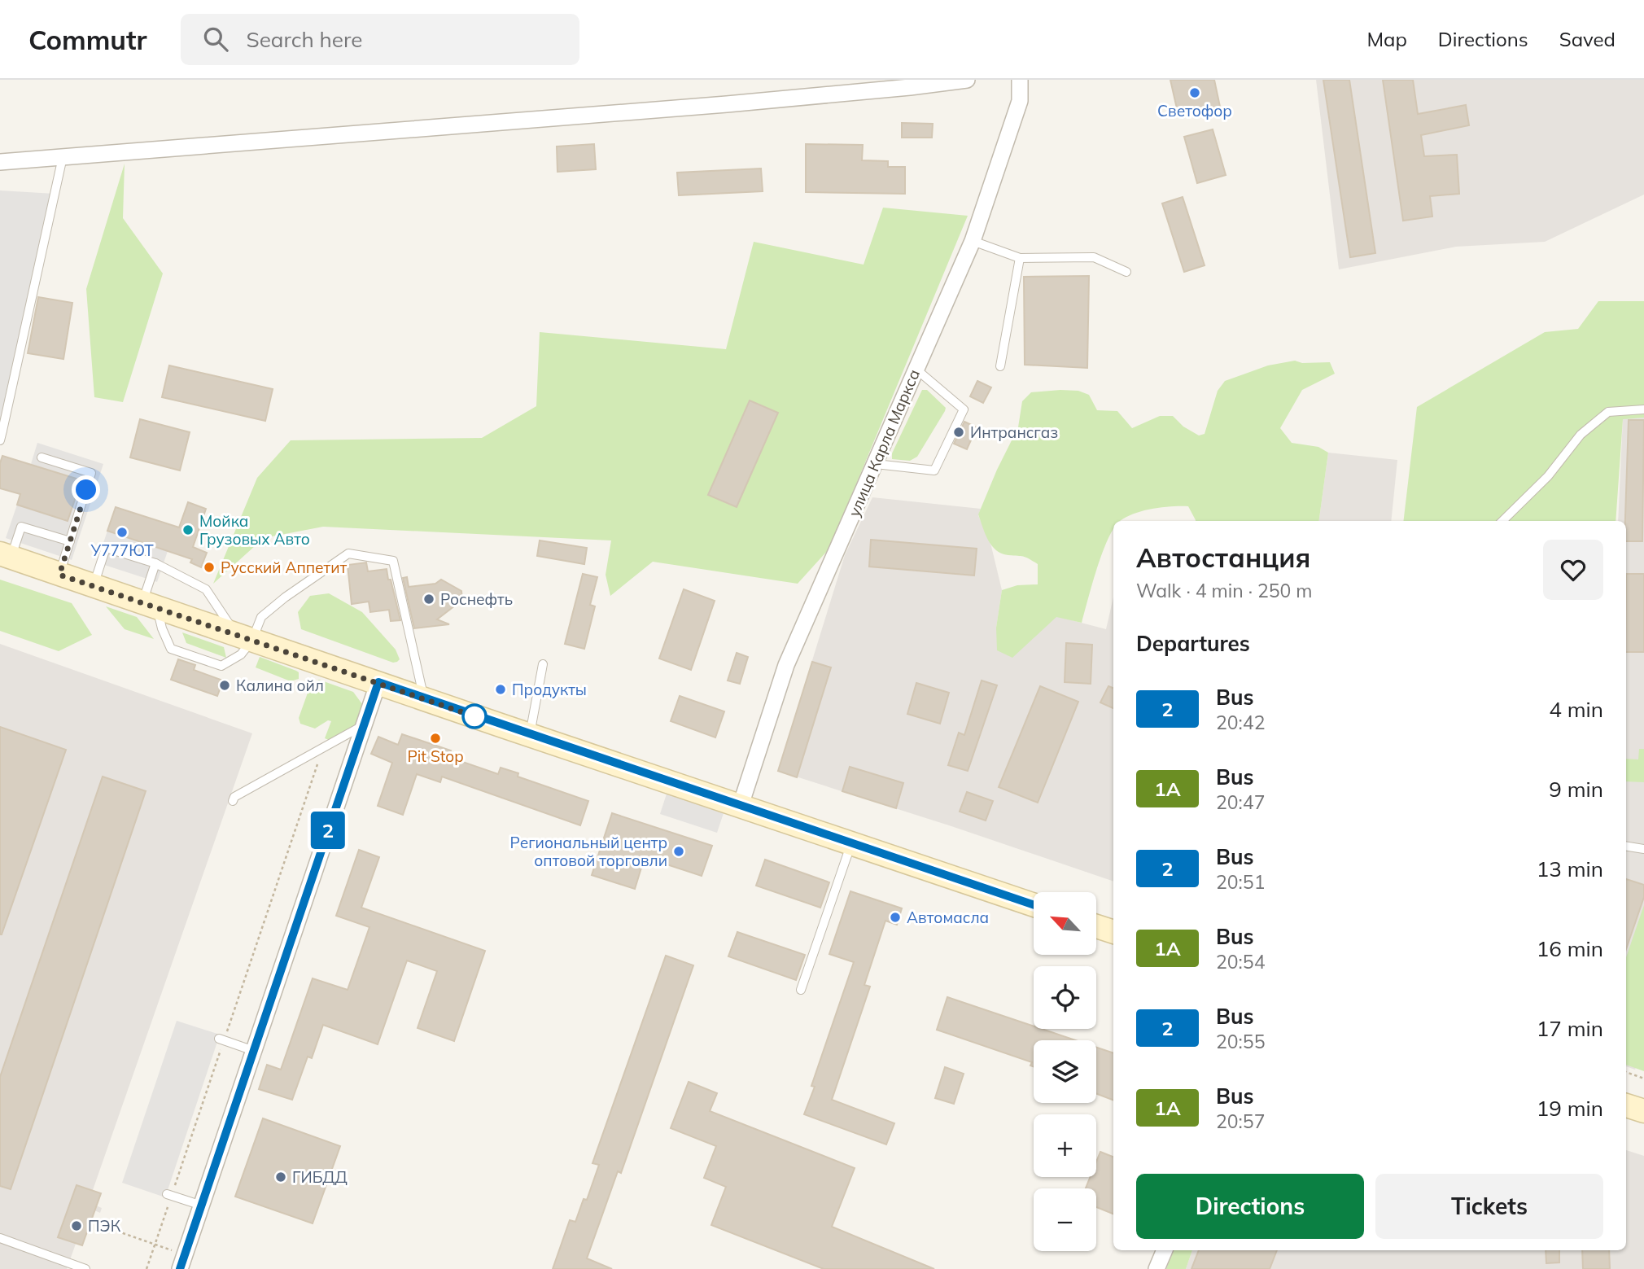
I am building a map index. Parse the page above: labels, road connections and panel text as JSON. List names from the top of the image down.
{
  "streets": {
    "street": ["улица Карла Маркса"]
  },
  "places": [
    "Светофор",
    "Интрансгаз",
    "Мойка Грузовых Авто",
    "У777ЮТ",
    "Русский Аппетит",
    "Роснефть",
    "Калина ойл",
    "Продукты",
    "Pit Stop",
    "Региональный центр оптовой торговли",
    "Автомасла",
    "ГИБДД",
    "ПЭК"
  ],
  "lines": ["bus line 2"],
  "north": "top left",
  "page": {
    "header": "Commutr",
    "search": "Search here",
    "nav": ["Map", "Directions", "Saved"],
    "on_map": "2",
    "heading": [
      ["Автостанция", "Walk · 4 min · 250 m"],
      "Departures"
    ],
    "list": [
      {
        "mark": "2",
        "name": "Bus",
        "note": "20:42",
        "value": "4 min"
      },
      {
        "mark": "1А",
        "name": "Bus",
        "note": "20:47",
        "value": "9 min"
      },
      {
        "mark": "2",
        "name": "Bus",
        "note": "20:51",
        "value": "13 min"
      },
      {
        "mark": "1А",
        "name": "Bus",
        "note": "20:54",
        "value": "16 min"
      },
      {
        "mark": "2",
        "name": "Bus",
        "note": "20:55",
        "value": "17 min"
      },
      {
        "mark": "1А",
        "name": "Bus",
        "note": "20:57",
        "value": "19 min"
      }
    ],
    "map_buttons": ["+", "−"],
    "buttons": ["Directions", "Tickets"]
  }
}
